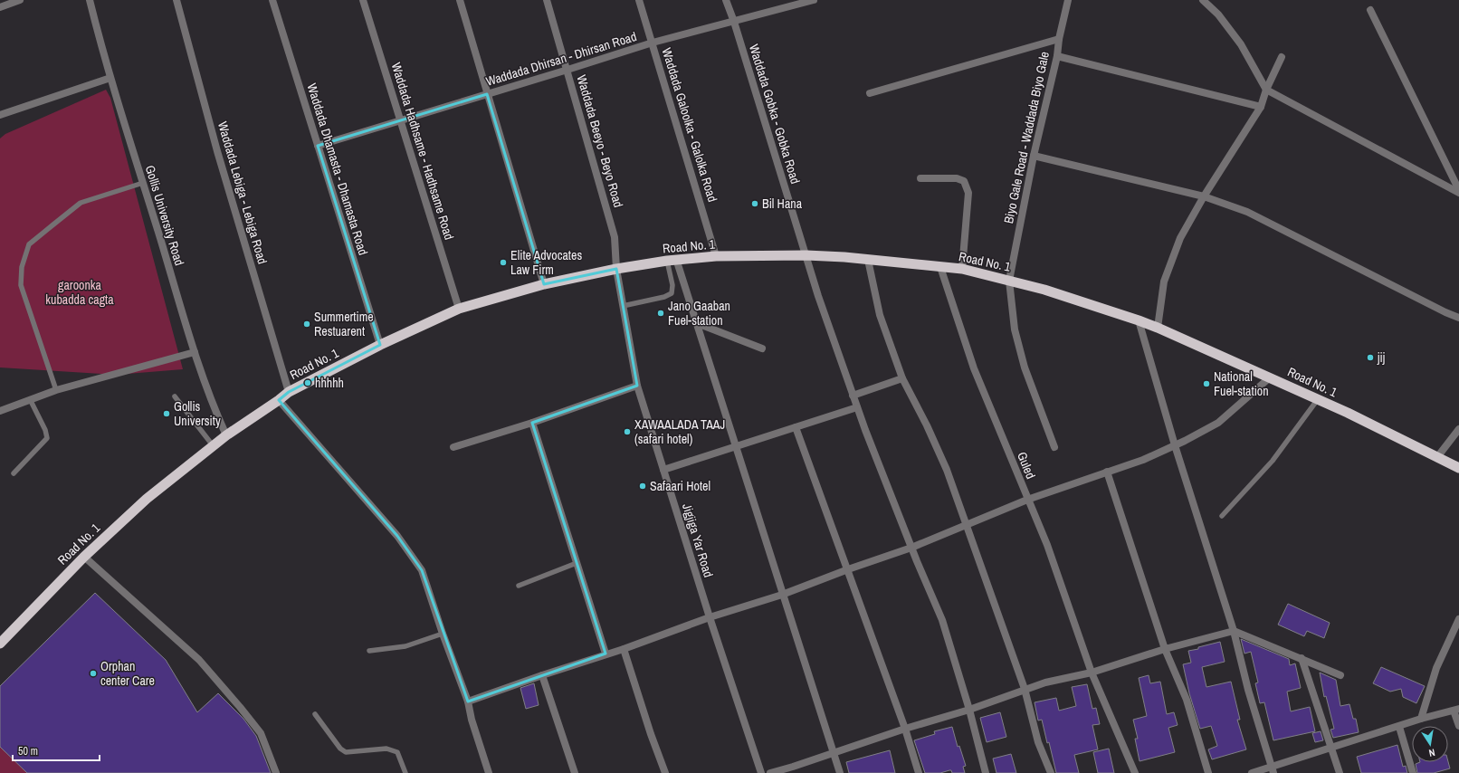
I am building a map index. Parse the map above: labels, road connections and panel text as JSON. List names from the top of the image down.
{
  "streets": {
    "highway": ["Road No. 1"],
    "street": [
      "Waddada Dhirsan - Dhirsan Road",
      "Waddada Gobka - Gobka Road",
      "Waddada Galoolka - Galolka Road",
      "Biyo Gale Road - Waddada Biyo Gale",
      "Waddada Beeyo - Beyo Road",
      "Waddada Hadhsame - Hadhsame Road",
      "Waddada Dhamasta - Dhamasta Road",
      "Waddada Lebiga - Lebiga Road",
      "Gollis University Road",
      "Guled",
      "Jigjiga Yar Road"
    ]
  },
  "crossings": [
    ["Waddada Dhirsan - Dhirsan Road", "Waddada Gobka - Gobka Road"],
    ["Waddada Dhirsan - Dhirsan Road", "Waddada Galoolka - Galolka Road"],
    ["Waddada Dhirsan - Dhirsan Road", "Waddada Beeyo - Beyo Road"],
    ["Waddada Dhirsan - Dhirsan Road", "Waddada Hadhsame - Hadhsame Road"],
    ["Waddada Dhirsan - Dhirsan Road", "Waddada Dhamasta - Dhamasta Road"],
    ["Waddada Gobka - Gobka Road", "Road No. 1"],
    ["Waddada Galoolka - Galolka Road", "Road No. 1"],
    ["Biyo Gale Road - Waddada Biyo Gale", "Road No. 1"],
    ["Waddada Beeyo - Beyo Road", "Road No. 1"],
    ["Waddada Beeyo - Beyo Road", "Jigjiga Yar Road"],
    ["Waddada Hadhsame - Hadhsame Road", "Road No. 1"],
    ["Waddada Dhamasta - Dhamasta Road", "Road No. 1"],
    ["Waddada Lebiga - Lebiga Road", "Road No. 1"],
    ["Gollis University Road", "Road No. 1"],
    ["Road No. 1", "Guled"],
    ["Road No. 1", "Jigjiga Yar Road"]
  ],
  "parks": ["garoonka kubadda cagta"],
  "places": [
    "Bil Hana",
    "Elite Advocates Law Firm",
    "Jano Gaaban Fuel-station",
    "Summertime Restuarent",
    "jij",
    "hhhhh",
    "National Fuel-station",
    "Gollis University",
    "XAWAALADA TAAJ (safari hotel)",
    "Safaari Hotel",
    "Orphan center Care"
  ],
  "scale_bar": "50 m",
  "north": "bottom"
}
